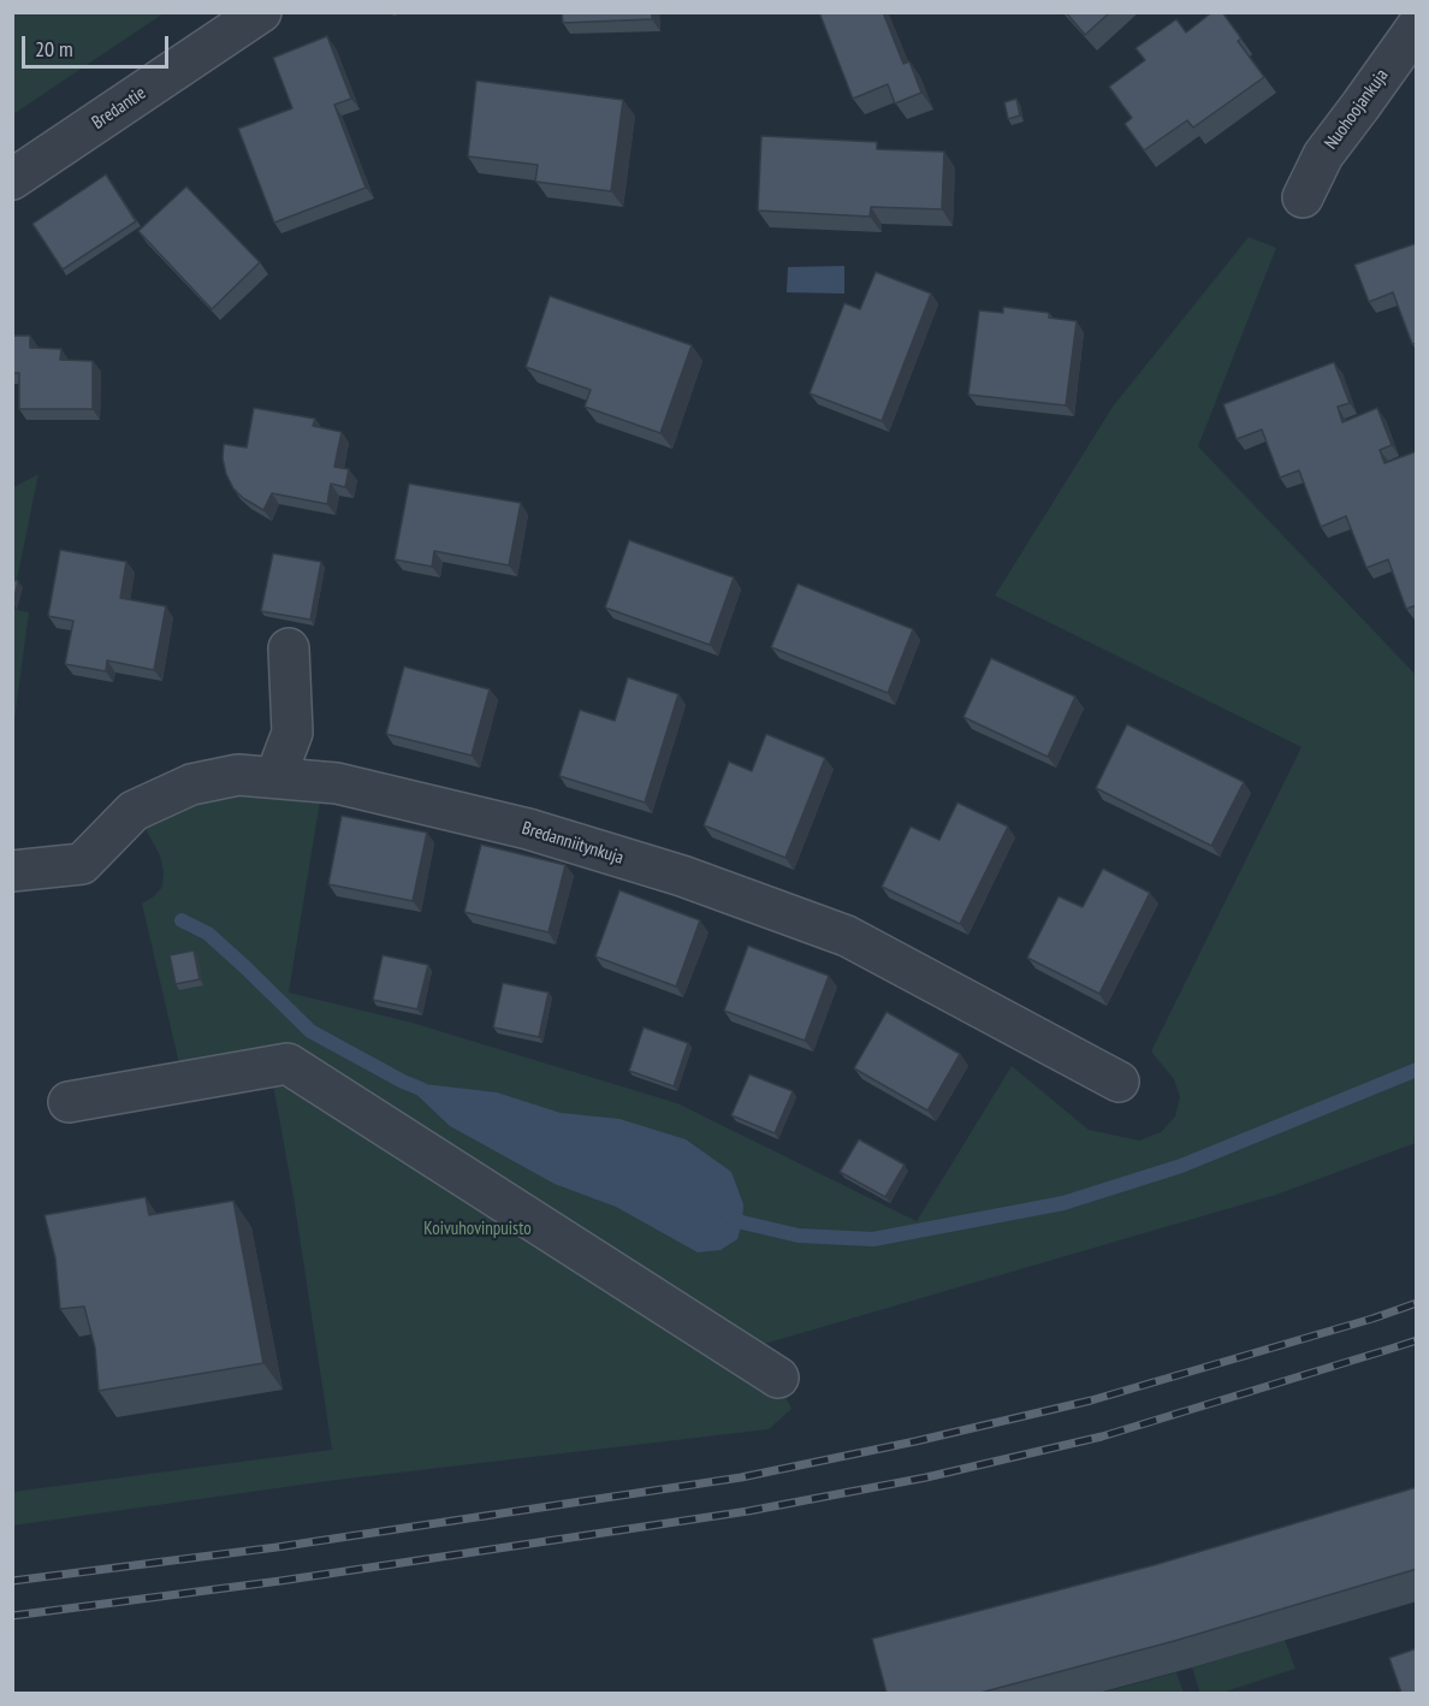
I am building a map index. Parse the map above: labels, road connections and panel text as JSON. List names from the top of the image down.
{
  "streets": {
    "street": ["Bredantie", "Nuohoojankuja", "Bredanniitynkuja"]
  },
  "parks": ["Koivuhovinpuisto"],
  "scale_bar": "20 m"
}
